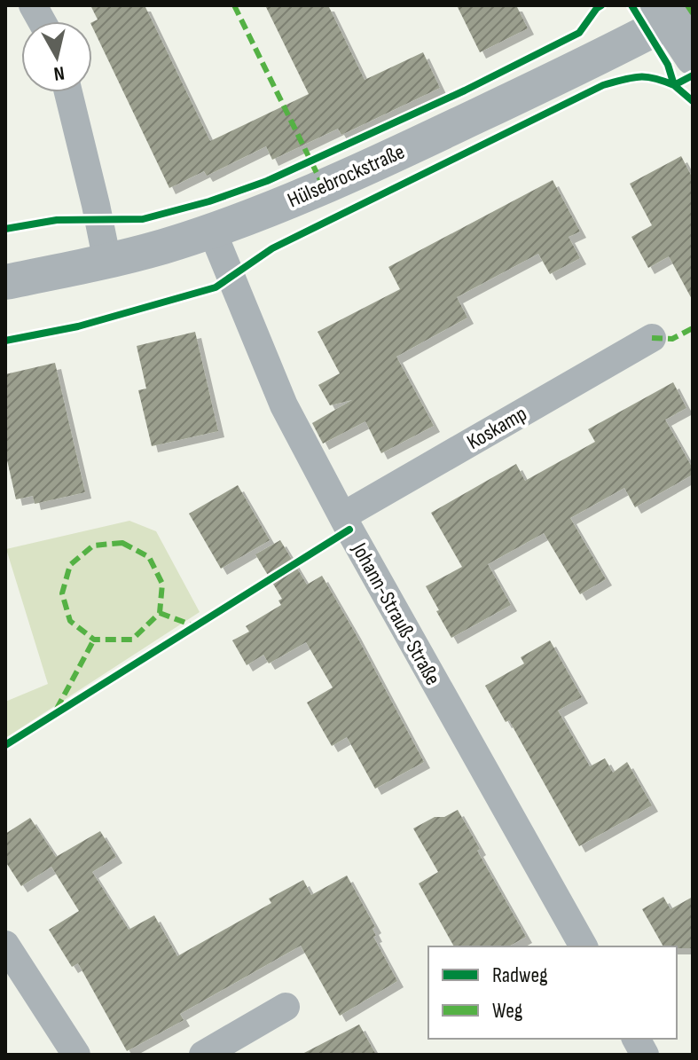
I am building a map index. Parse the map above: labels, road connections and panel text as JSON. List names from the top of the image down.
{
  "streets": {
    "street": ["Hülsebrockstraße", "Koskamp", "Johann-Strauß-Straße"]
  },
  "crossings": [
    ["Hülsebrockstraße", "Johann-Strauß-Straße"],
    ["Koskamp", "Johann-Strauß-Straße"]
  ],
  "legend": ["Radweg", "Weg"],
  "north": "bottom"
}
